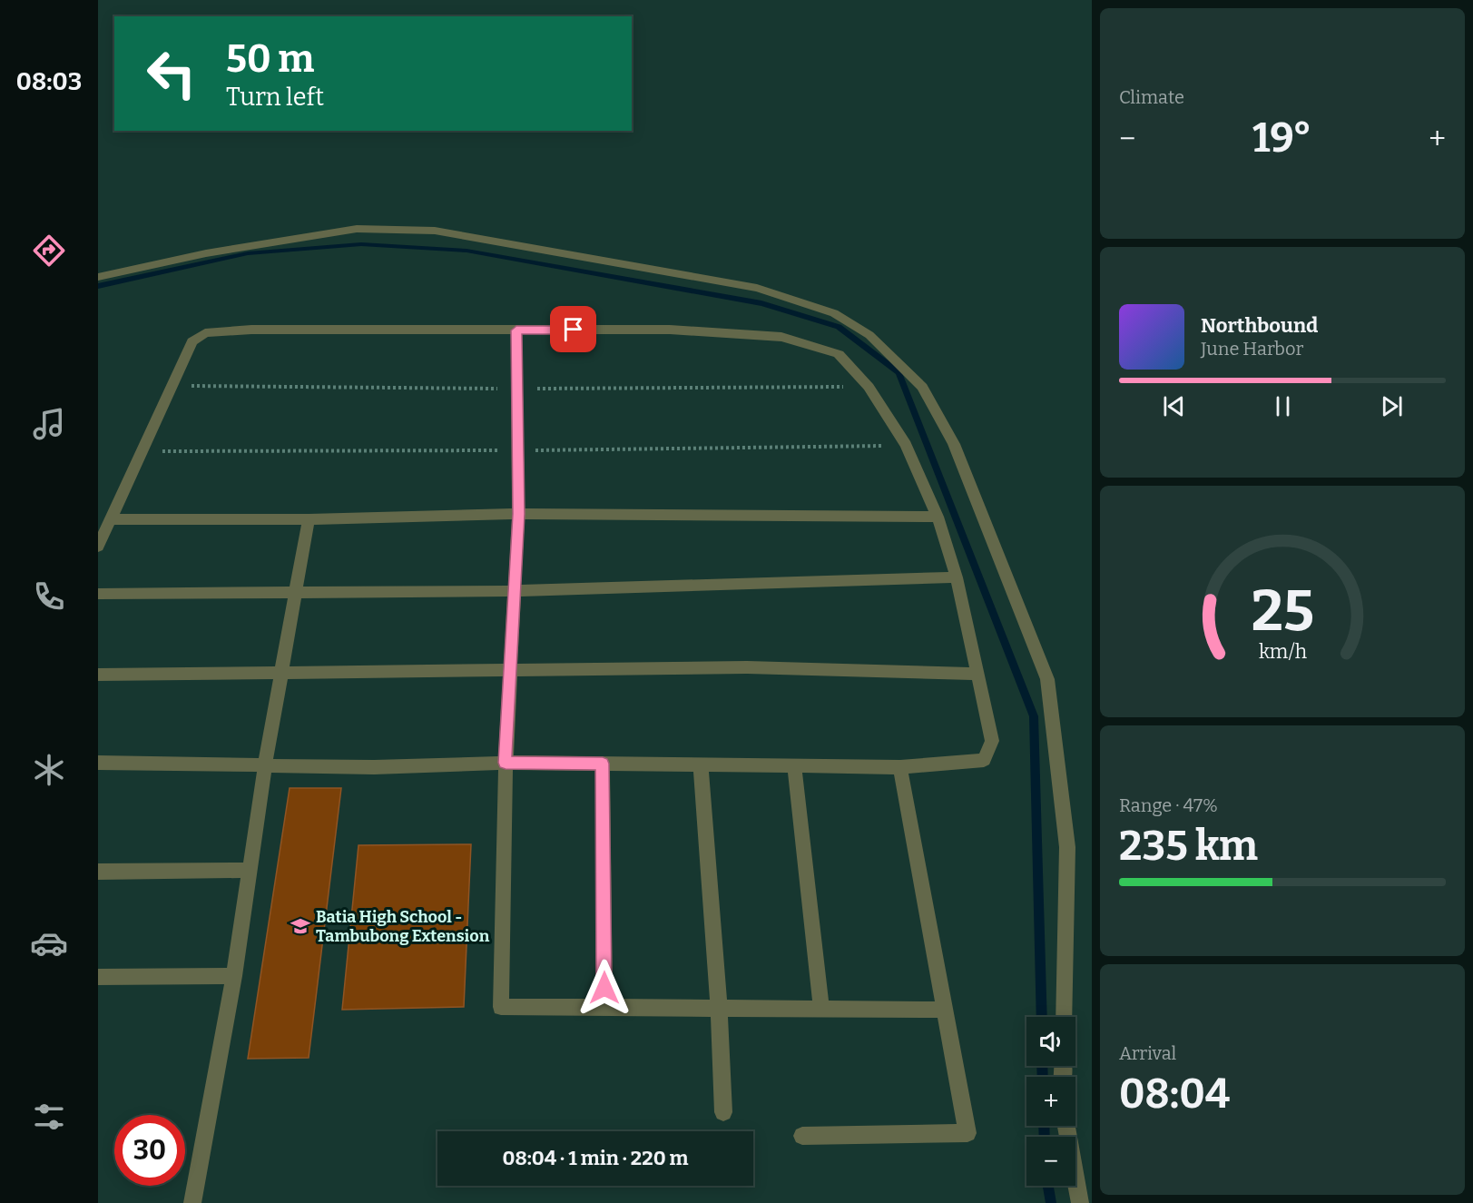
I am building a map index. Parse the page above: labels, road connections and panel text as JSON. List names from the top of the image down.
{
  "places": {
    "school or university": ["Batia High School - Tambubong Extension"]
  },
  "page": {
    "tabs": "08:03",
    "tile": [
      "Climate",
      ["Range · 47%", "235 km"],
      ["Arrival", "08:04"]
    ],
    "turn": ["50 m", "Turn left"],
    "heat": ["−", "19°", "+"],
    "song": ["Northbound", "June Harbor"],
    "map_buttons": ["+", "−"],
    "limit": "30",
    "trip": "08:04 · 1 min · 220 m",
    "gauge": ["25", "km/h"]
  }
}
